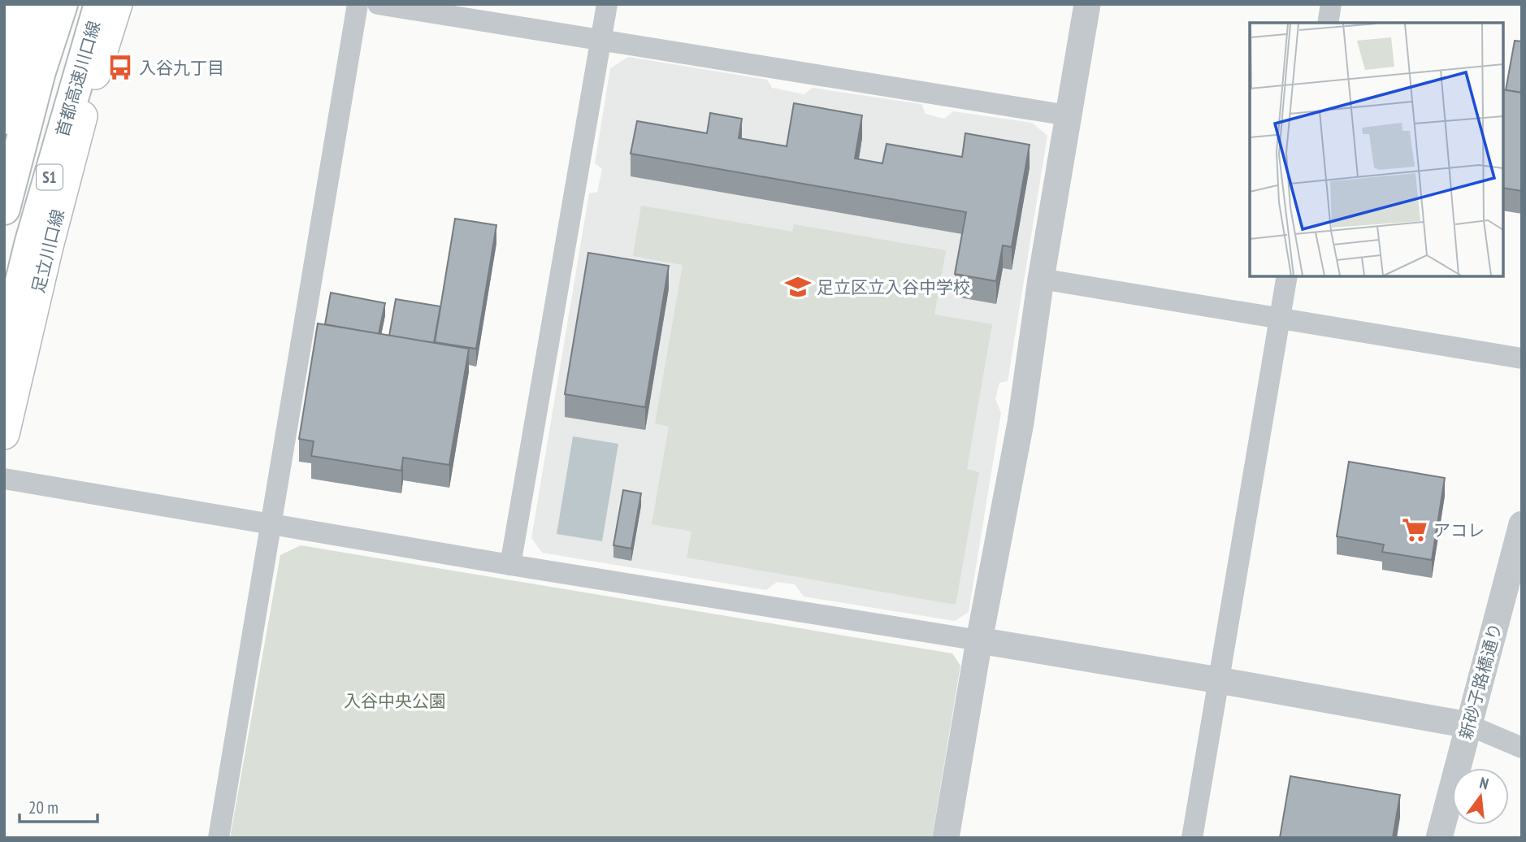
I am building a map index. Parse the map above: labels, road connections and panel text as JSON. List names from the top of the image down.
{
  "streets": {
    "highway": ["首都高速川口線", "S1"],
    "main road": ["足立川口線"],
    "street": ["新砂子路橋通り"]
  },
  "parks": ["入谷中央公園"],
  "places": {
    "bus stop": ["入谷九丁目"],
    "school or university": ["足立区立入谷中学校"],
    "supermarket": ["アコレ"]
  },
  "scale_bar": "20 m",
  "north": "top"
}
